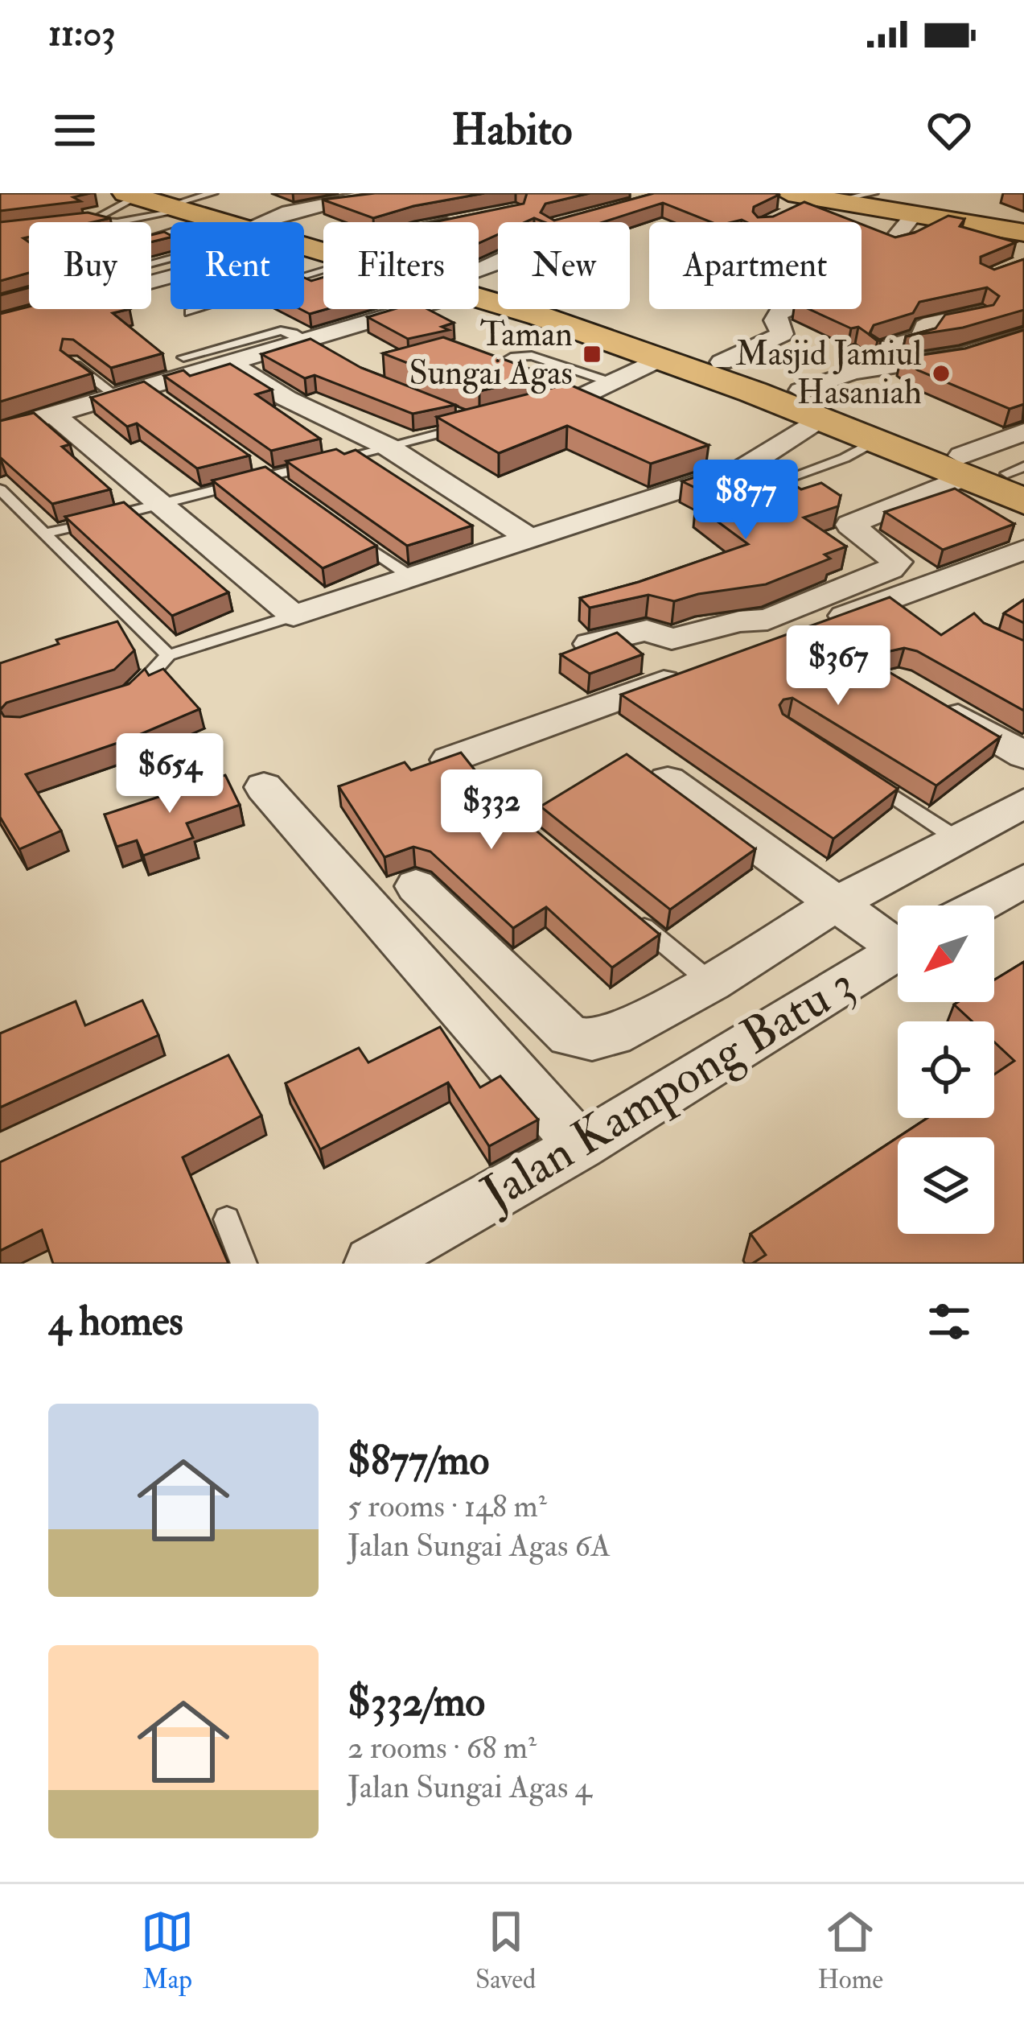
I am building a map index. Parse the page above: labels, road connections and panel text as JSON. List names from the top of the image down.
{
  "streets": {
    "street": ["Jalan Kampong Batu 3"]
  },
  "places": {
    "transit": ["Taman Sungai Agas"],
    "other": ["Masjid Jamiul Hasaniah"]
  },
  "north": "bottom left",
  "page": {
    "status": "11:03",
    "header": "Habito",
    "chip": [
      "Buy",
      "Rent",
      "Filters",
      "New",
      "Apartment"
    ],
    "price": [
      "$877",
      "$367",
      "$654",
      "$332"
    ],
    "heading": "4 homes",
    "list": [
      {
        "name": "$877/mo",
        "note": "5 rooms · 148 m² · Jalan Sungai Agas 6A"
      },
      {
        "name": "$332/mo",
        "note": "2 rooms · 68 m² · Jalan Sungai Agas 4"
      }
    ],
    "tabs": ["Map", "Saved", "Home"]
  }
}
